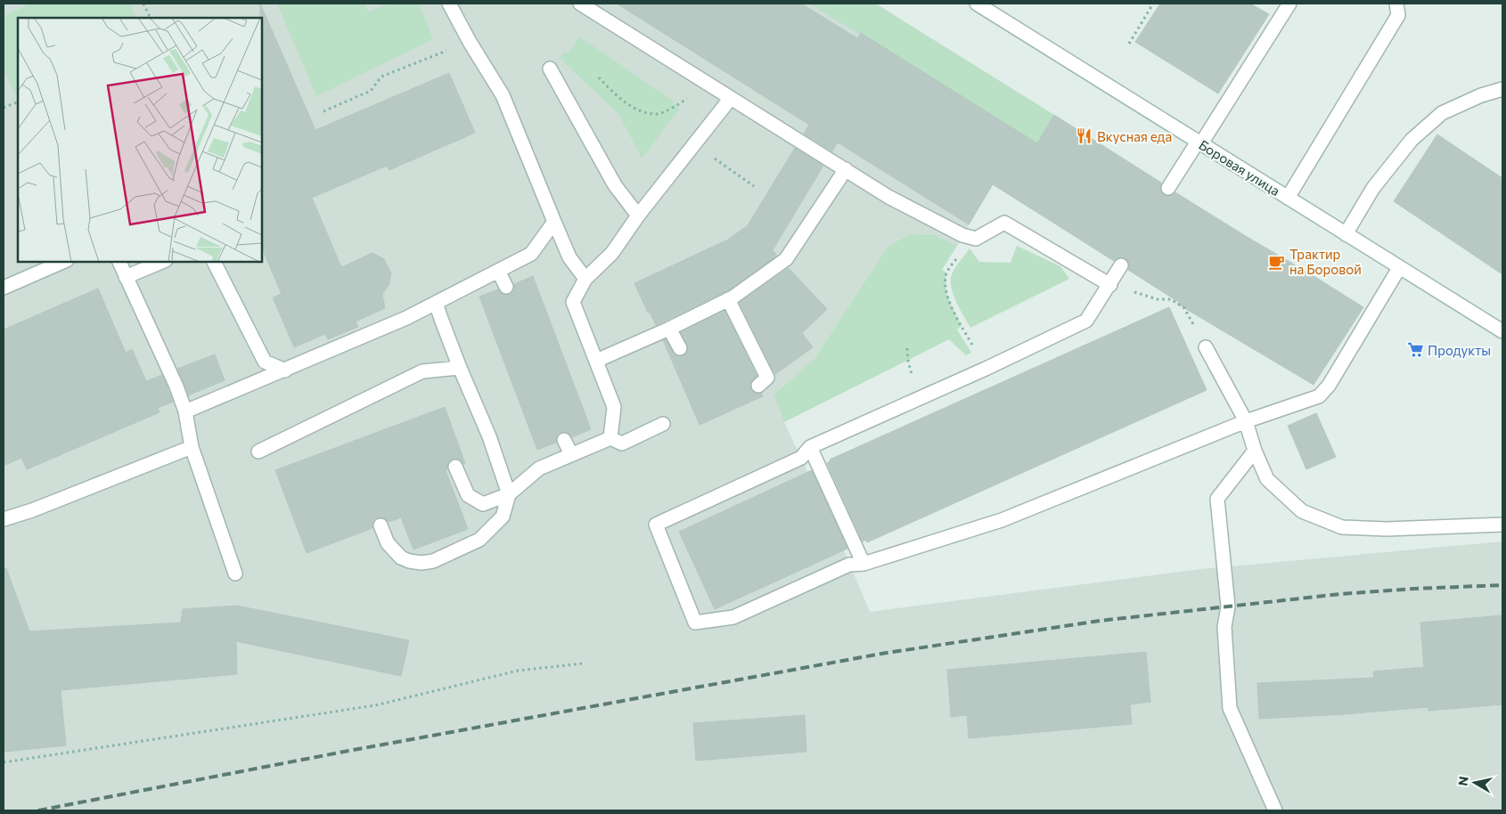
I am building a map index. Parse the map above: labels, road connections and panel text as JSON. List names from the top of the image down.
{
  "streets": {
    "street": ["Боровая улица"]
  },
  "places": {
    "restaurant": ["Вкусная еда"],
    "cafe": ["Трактир на Боровой"],
    "supermarket": ["Продукты"]
  },
  "north": "left"
}
